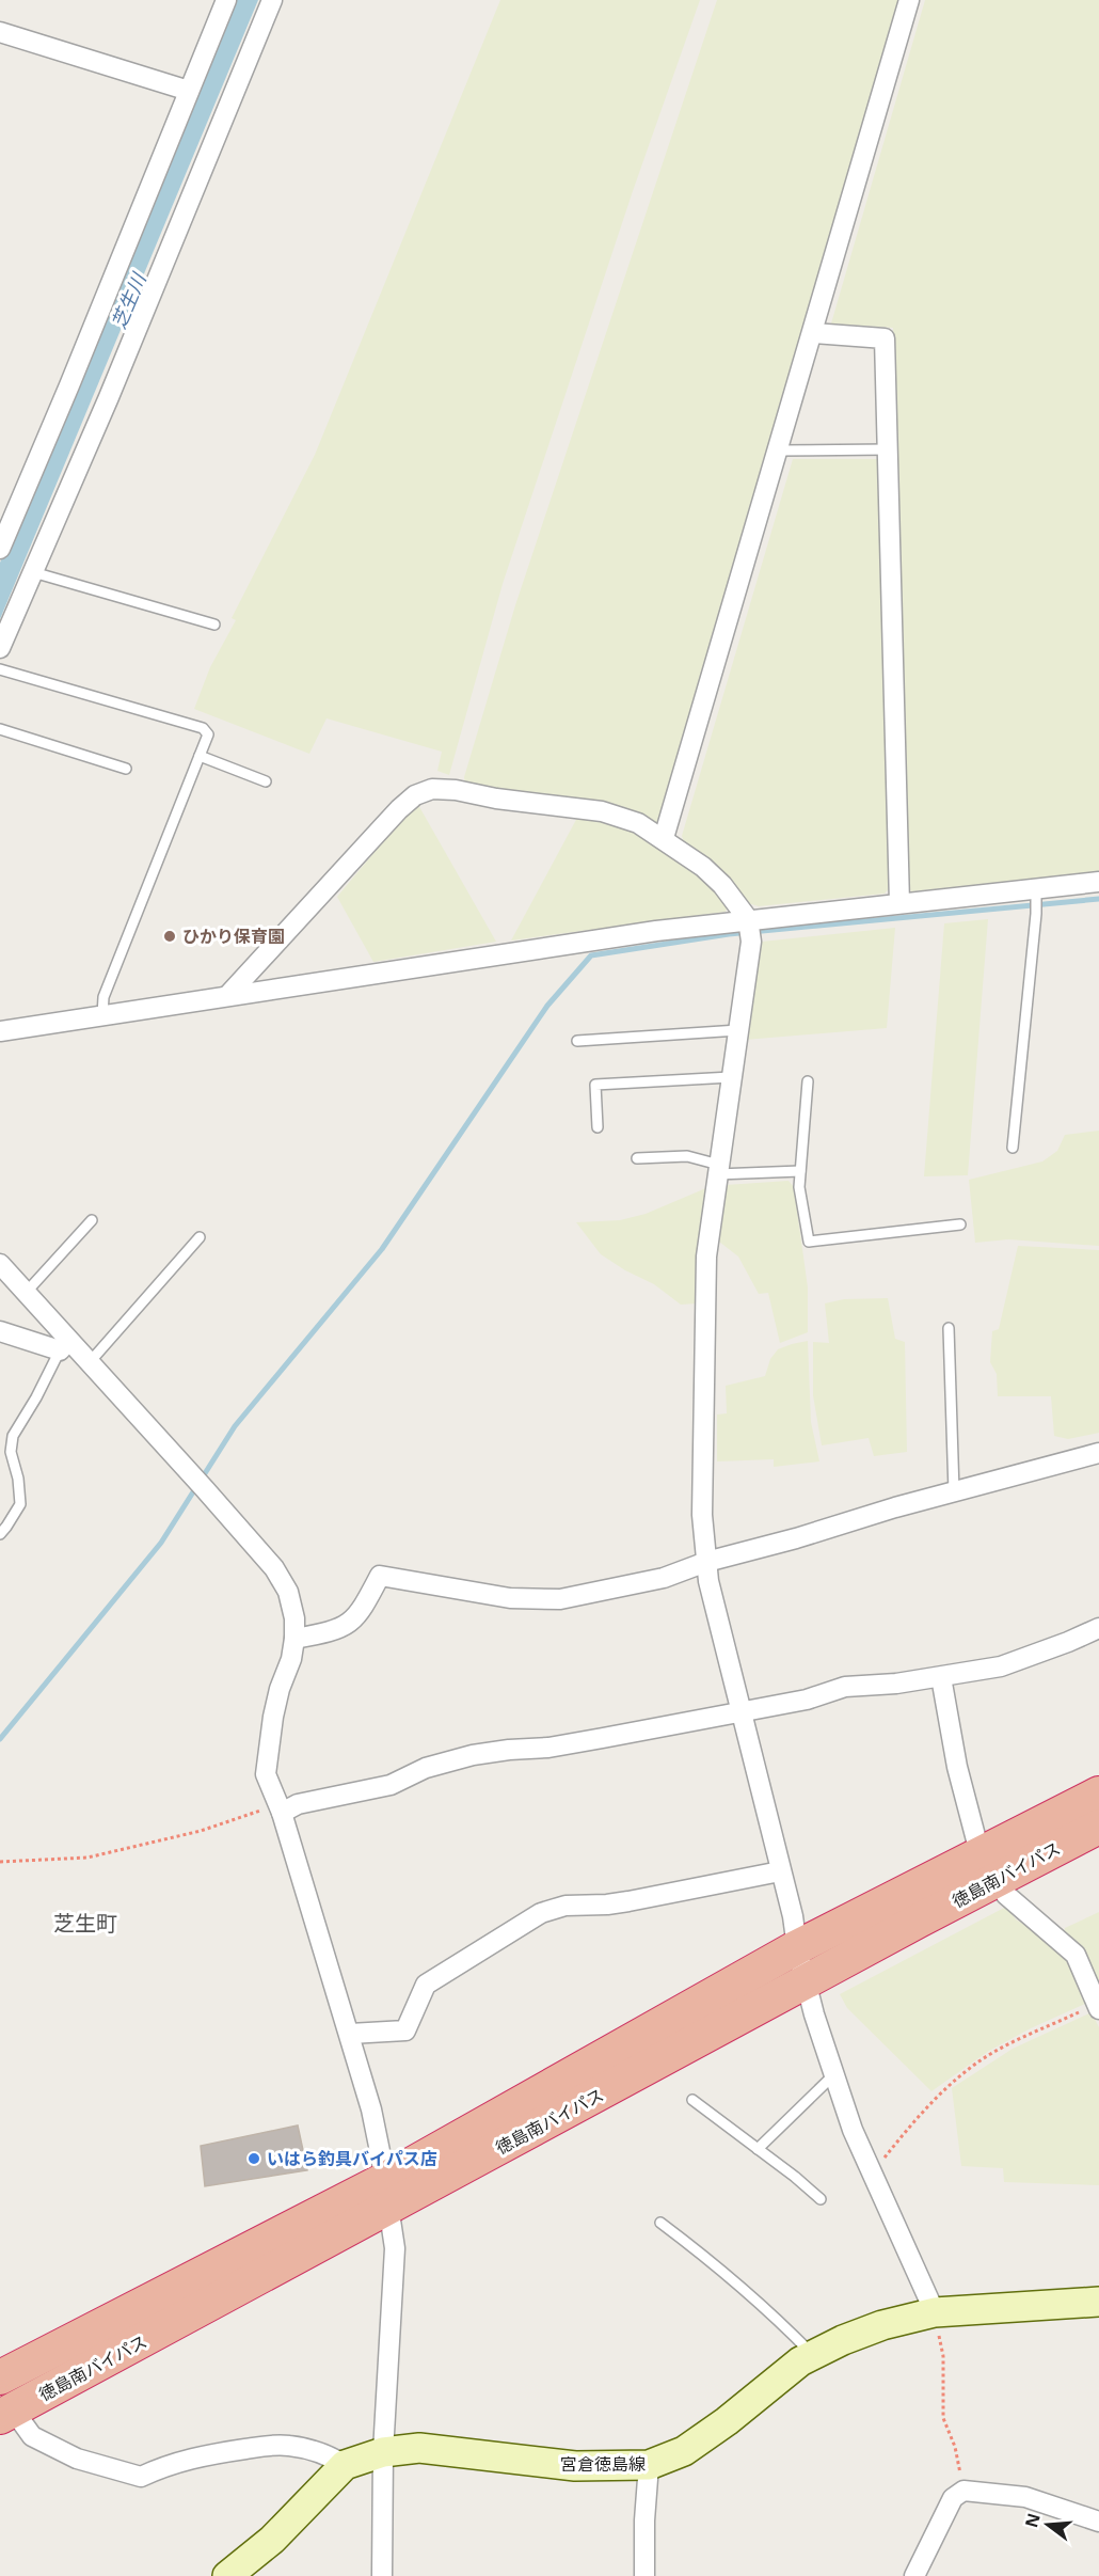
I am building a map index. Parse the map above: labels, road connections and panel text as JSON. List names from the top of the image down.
{
  "streets": {
    "highway": ["徳島南バイパス"],
    "main road": ["宮倉徳島線"]
  },
  "districts": ["芝生町"],
  "water": ["芝生川"],
  "places": ["ひかり保育園", "いはら釣具バイパス店"],
  "north": "left"
}
